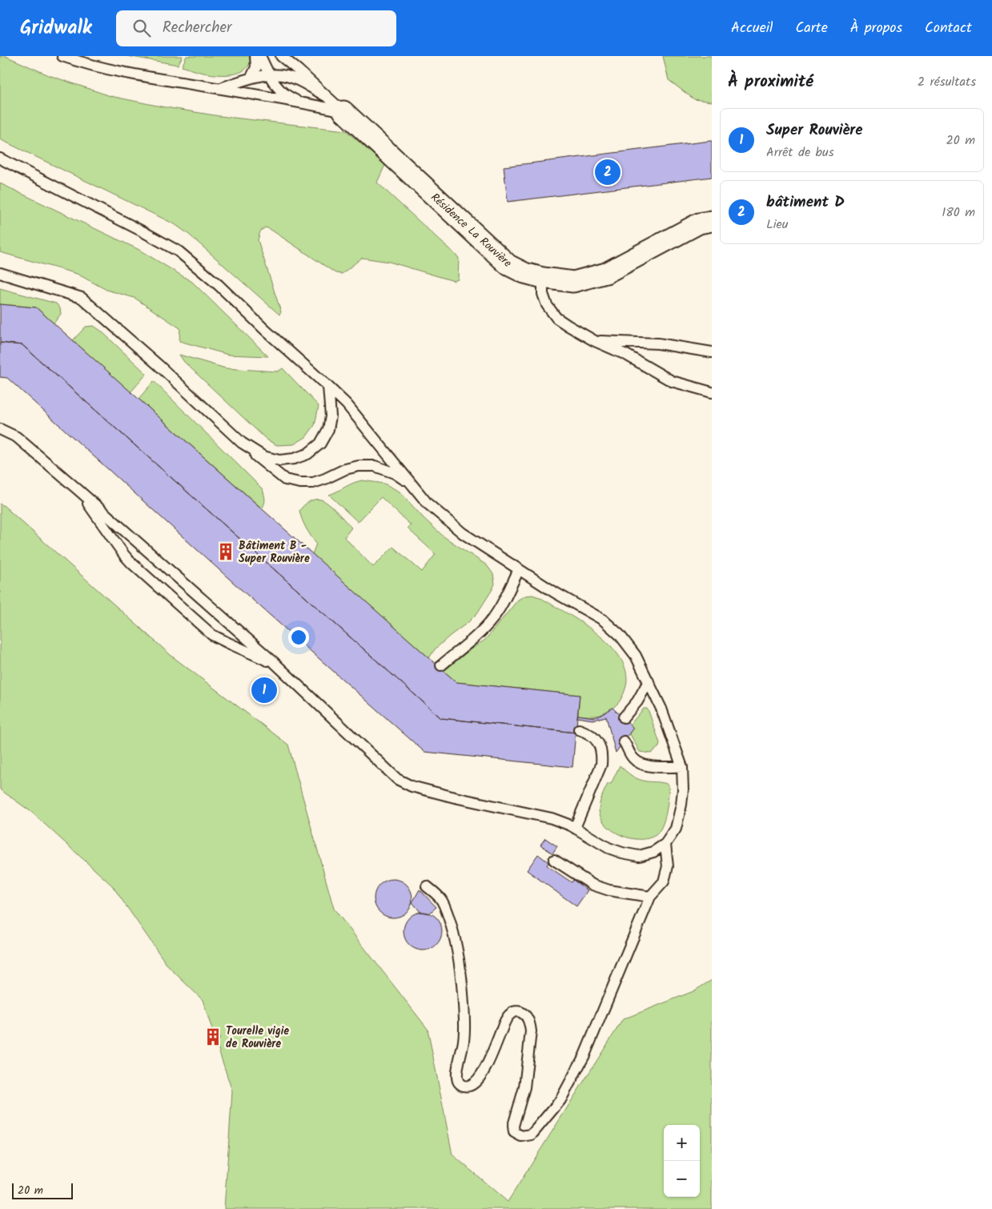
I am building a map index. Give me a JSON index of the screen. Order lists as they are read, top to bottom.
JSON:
{
  "streets": {
    "street": ["Résidence La Rouvière"]
  },
  "places": {
    "building": ["Bâtiment B - Super Rouvière", "Tourelle vigie de Rouvière"]
  },
  "scale_bar": "20 m",
  "page": {
    "header": "Gridwalk",
    "search": "Rechercher",
    "nav": [
      "Accueil",
      "Carte",
      "À propos",
      "Contact"
    ],
    "heading": ["À proximité", "2 résultats"],
    "list": [
      {
        "mark": "1",
        "name": "Super Rouvière",
        "note": "Arrêt de bus",
        "value": "20 m"
      },
      {
        "mark": "2",
        "name": "bâtiment D",
        "note": "Lieu",
        "value": "180 m"
      }
    ],
    "pins": ["2", "1"],
    "map_buttons": ["+", "−"],
    "scale": "20 m"
  }
}
